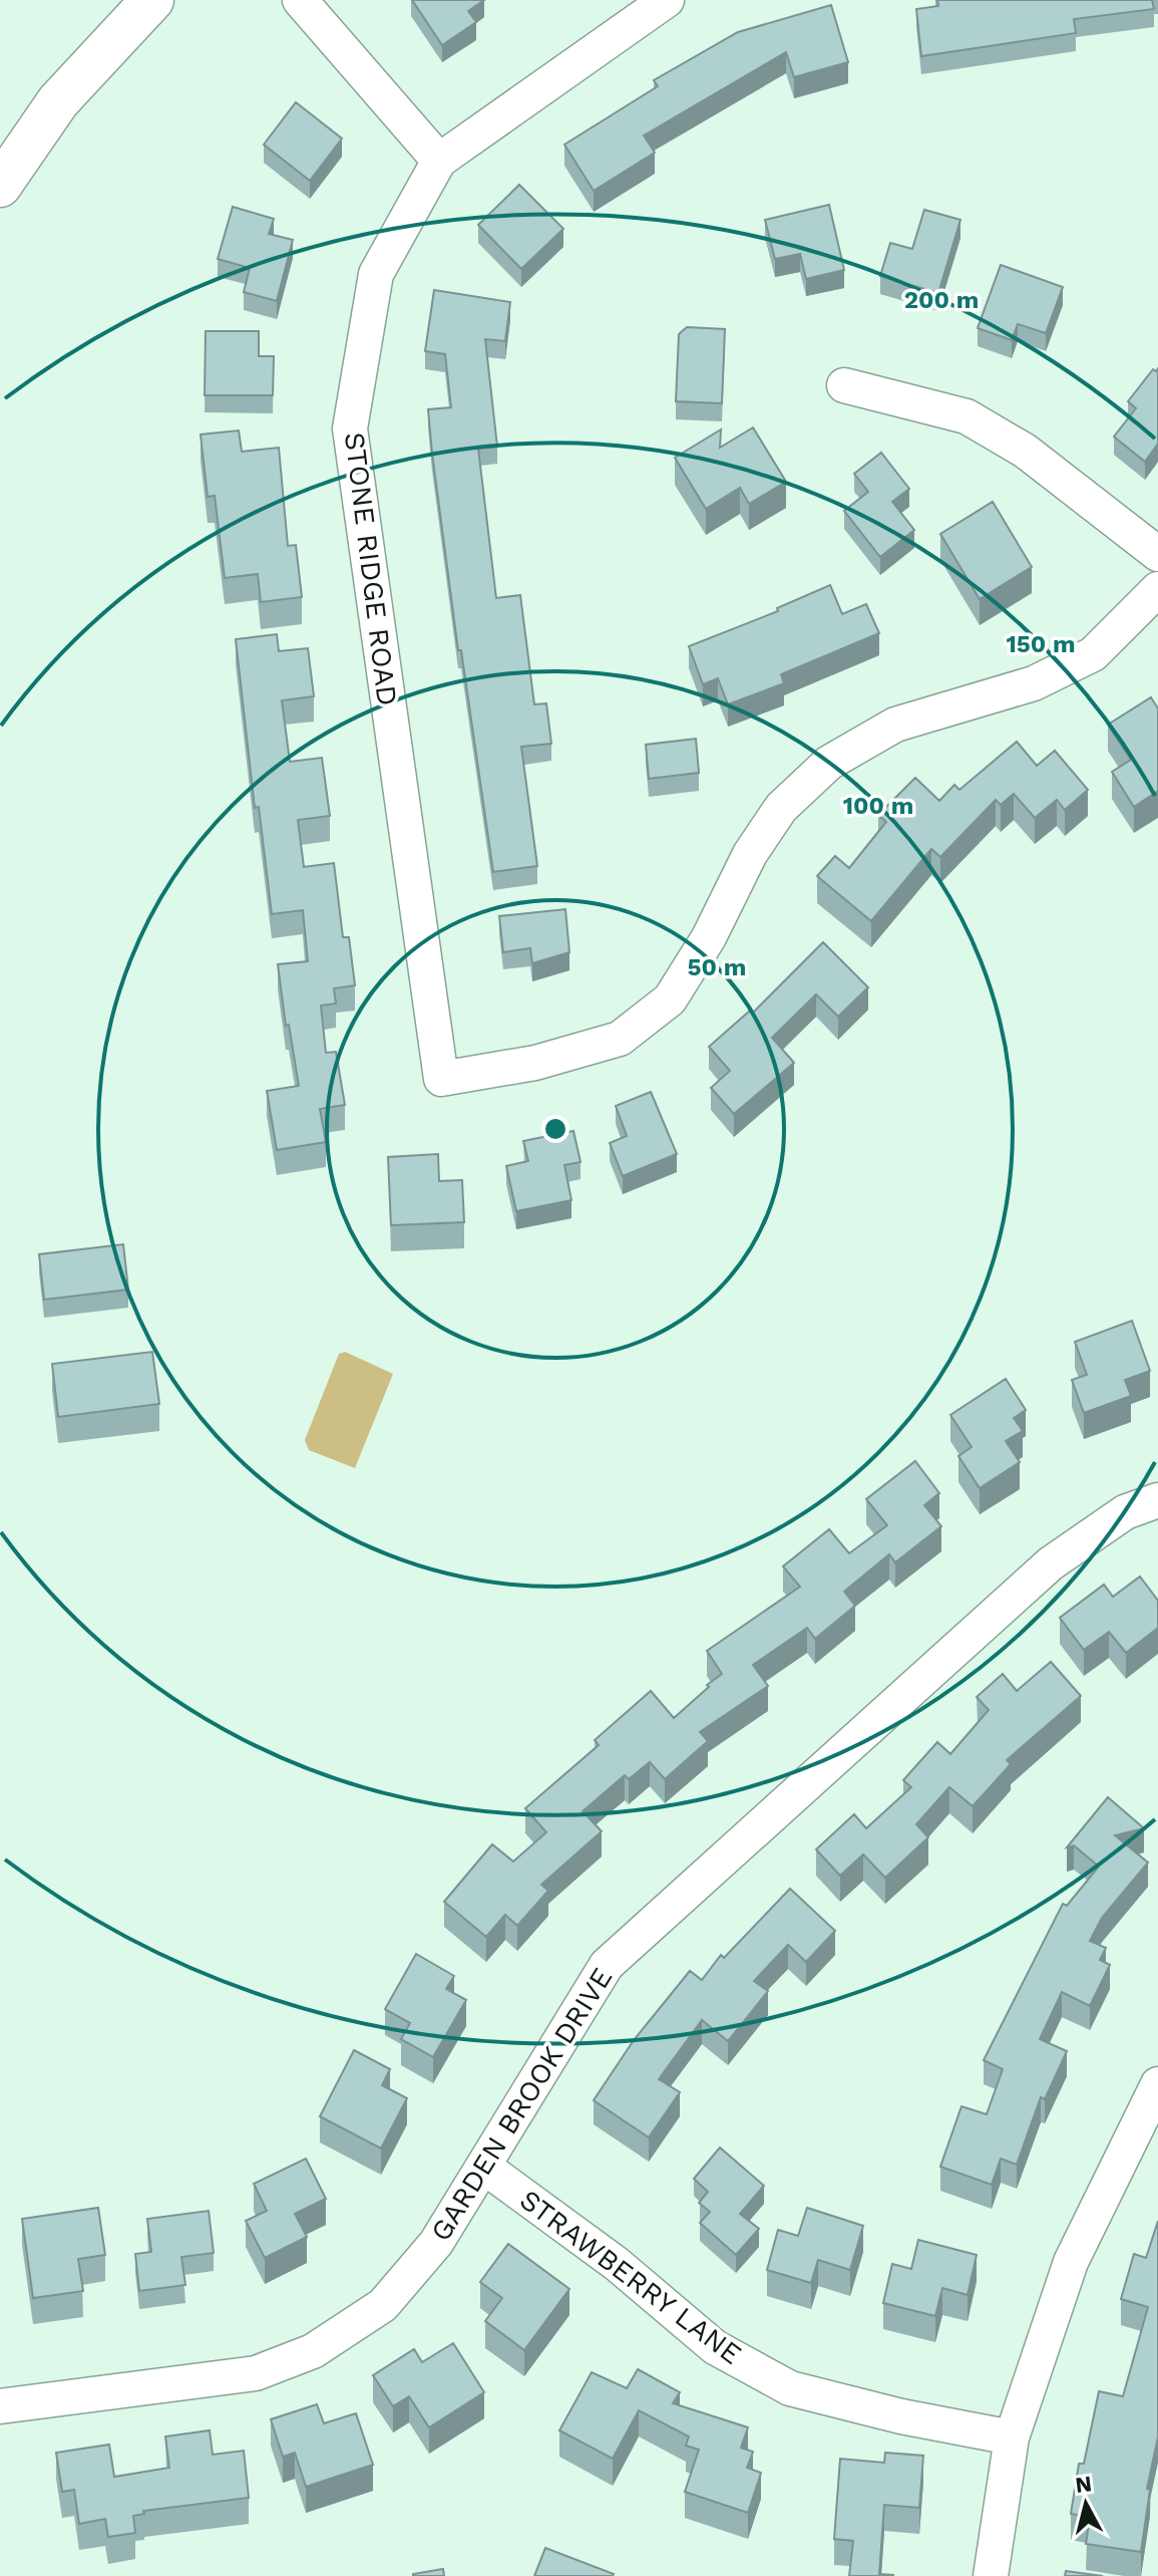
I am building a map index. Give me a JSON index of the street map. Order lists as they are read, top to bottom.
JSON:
{
  "streets": {
    "street": ["STONE RIDGE ROAD", "GARDEN BROOK DRIVE", "STRAWBERRY LANE"]
  },
  "crossings": [
    ["GARDEN BROOK DRIVE", "STRAWBERRY LANE"]
  ],
  "north": "top",
  "rings": [
    "200 m",
    "150 m",
    "100 m",
    "50 m"
  ]
}
